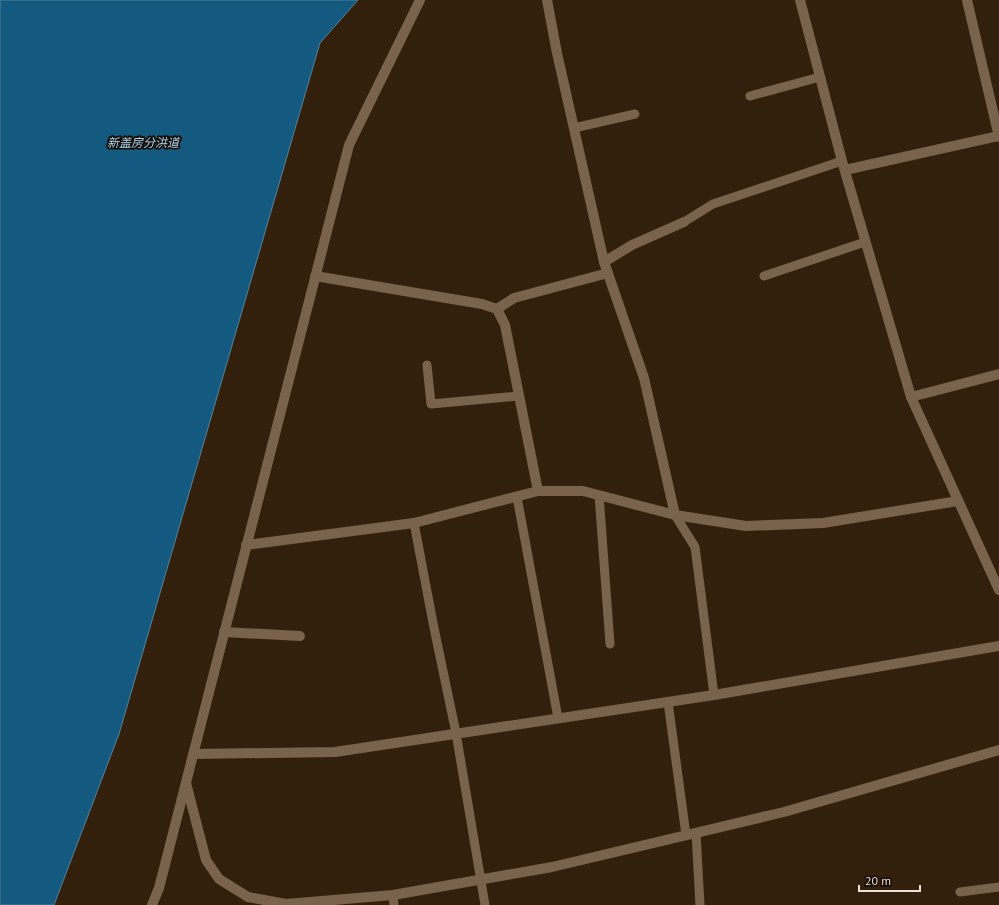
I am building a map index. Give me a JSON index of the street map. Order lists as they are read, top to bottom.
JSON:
{
  "water": ["新盖房分洪道"],
  "scale_bar": "20 m"
}
